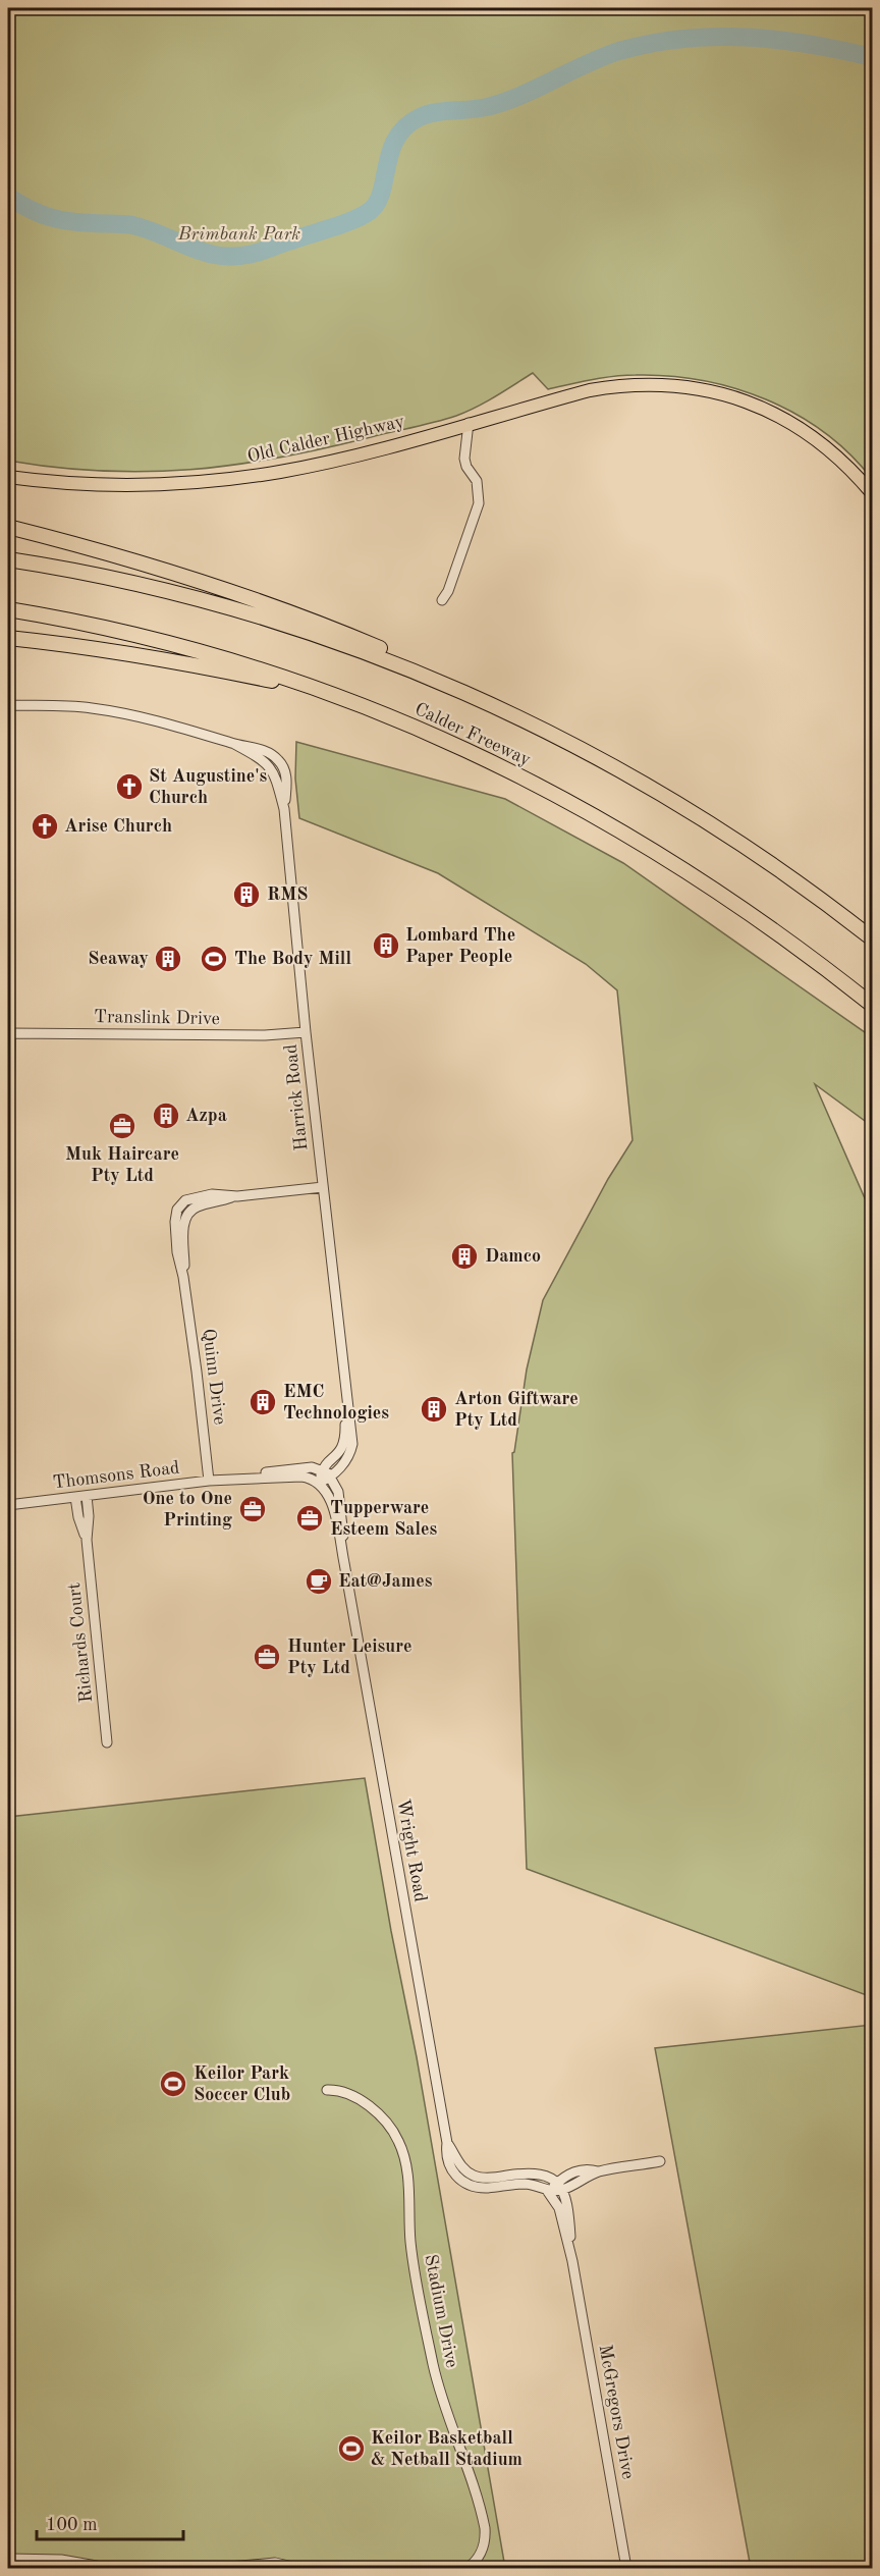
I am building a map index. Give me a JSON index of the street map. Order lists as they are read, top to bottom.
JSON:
{
  "streets": {
    "highway": ["Calder Freeway"],
    "main road": ["Old Calder Highway"],
    "street": [
      "Translink Drive",
      "Harrick Road",
      "Quinn Drive",
      "Thomsons Road",
      "Richards Court",
      "Wright Road",
      "Stadium Drive",
      "McGregors Drive"
    ]
  },
  "crossings": [
    ["Translink Drive", "Harrick Road"],
    ["Harrick Road", "Quinn Drive"],
    ["Harrick Road", "Thomsons Road"],
    ["Harrick Road", "Wright Road"],
    ["Quinn Drive", "Thomsons Road"],
    ["Thomsons Road", "Richards Court"],
    ["Thomsons Road", "Wright Road"],
    ["Wright Road", "McGregors Drive"]
  ],
  "parks": ["Brimbank Park"],
  "places": {
    "church": ["St Augustine's Church", "Arise Church"],
    "building": [
      "RMS",
      "Lombard The Paper People",
      "Seaway",
      "Azpa",
      "Damco",
      "EMC Technologies",
      "Arton Giftware Pty Ltd"
    ],
    "sports": ["The Body Mill", "Keilor Park Soccer Club", "Keilor Basketball & Netball Stadium"],
    "office": [
      "Muk Haircare Pty Ltd",
      "One to One Printing",
      "Tupperware Esteem Sales",
      "Hunter Leisure Pty Ltd"
    ],
    "cafe": ["Eat@James"]
  },
  "scale_bar": "100 m"
}
